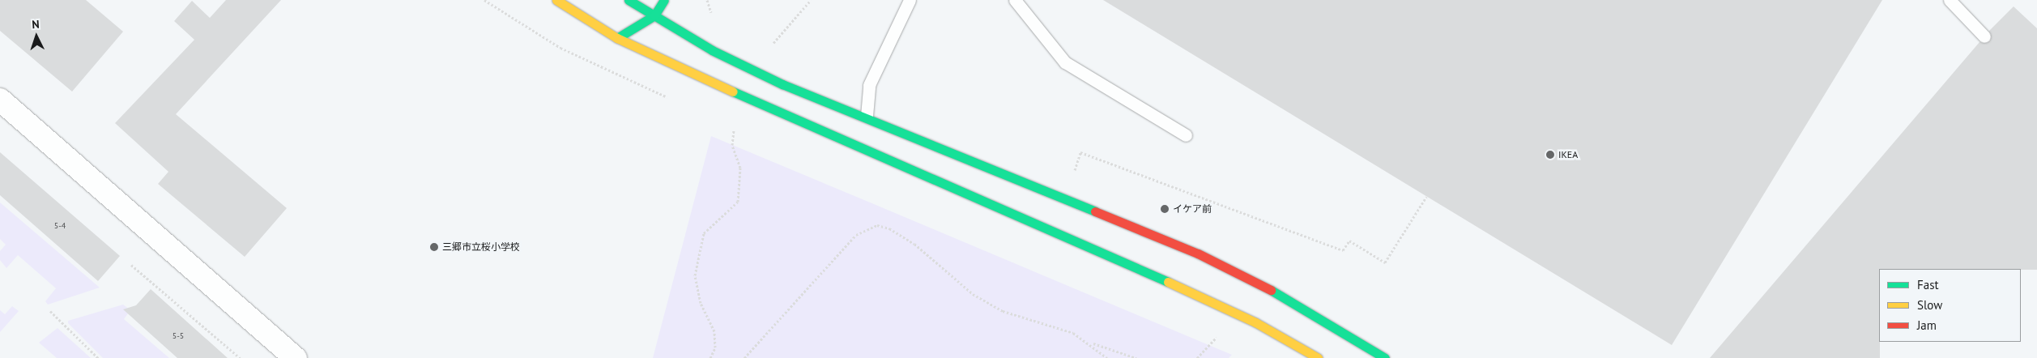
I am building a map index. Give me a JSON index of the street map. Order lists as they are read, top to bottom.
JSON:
{
  "places": ["IKEA", "イケア前", "三郷市立桜小学校"],
  "house_numbers": ["5-4", "5-5"],
  "legend": ["Fast", "Slow", "Jam"],
  "north": "top"
}
